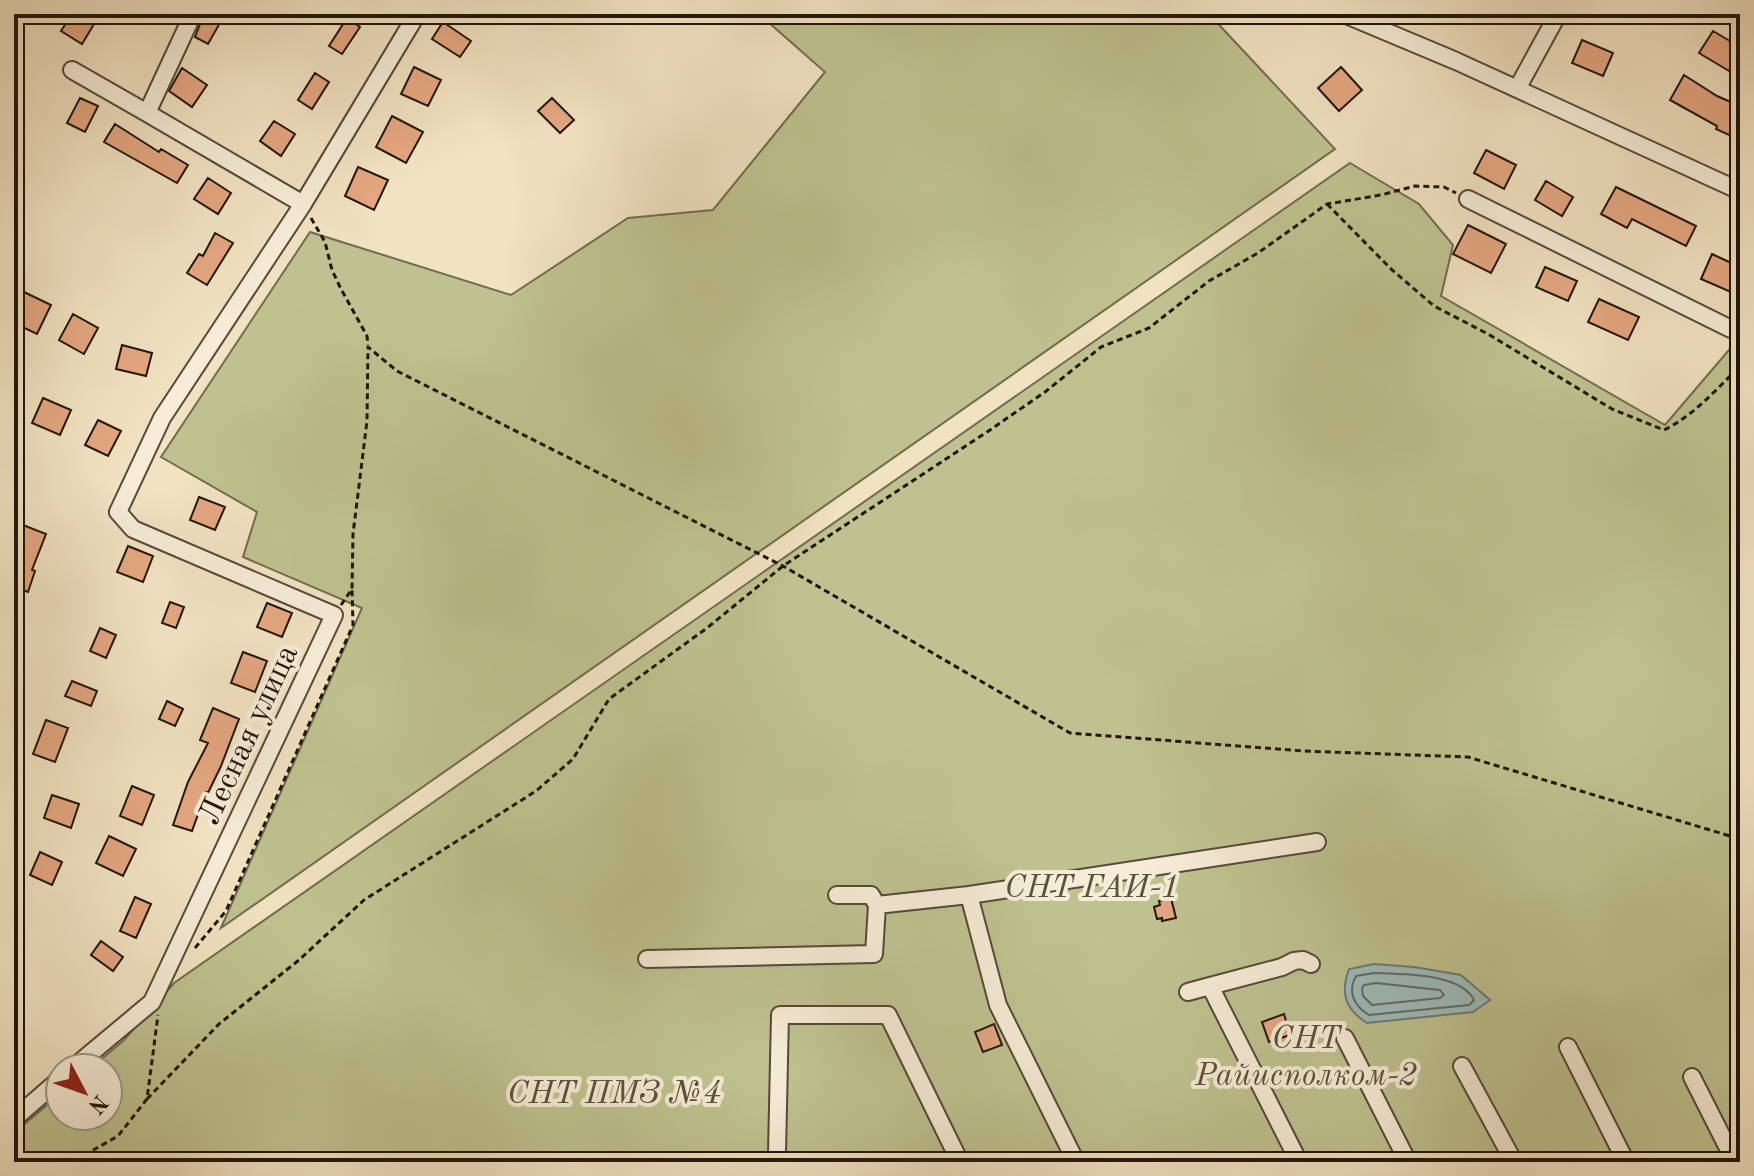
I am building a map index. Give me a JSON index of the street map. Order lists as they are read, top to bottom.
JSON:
{
  "streets": {
    "street": ["Лесная улица"]
  },
  "parks": ["СНТ ГАИ-1", "СНТ Райисполком-2", "СНТ ПМЗ №4"],
  "north": "bottom right"
}
